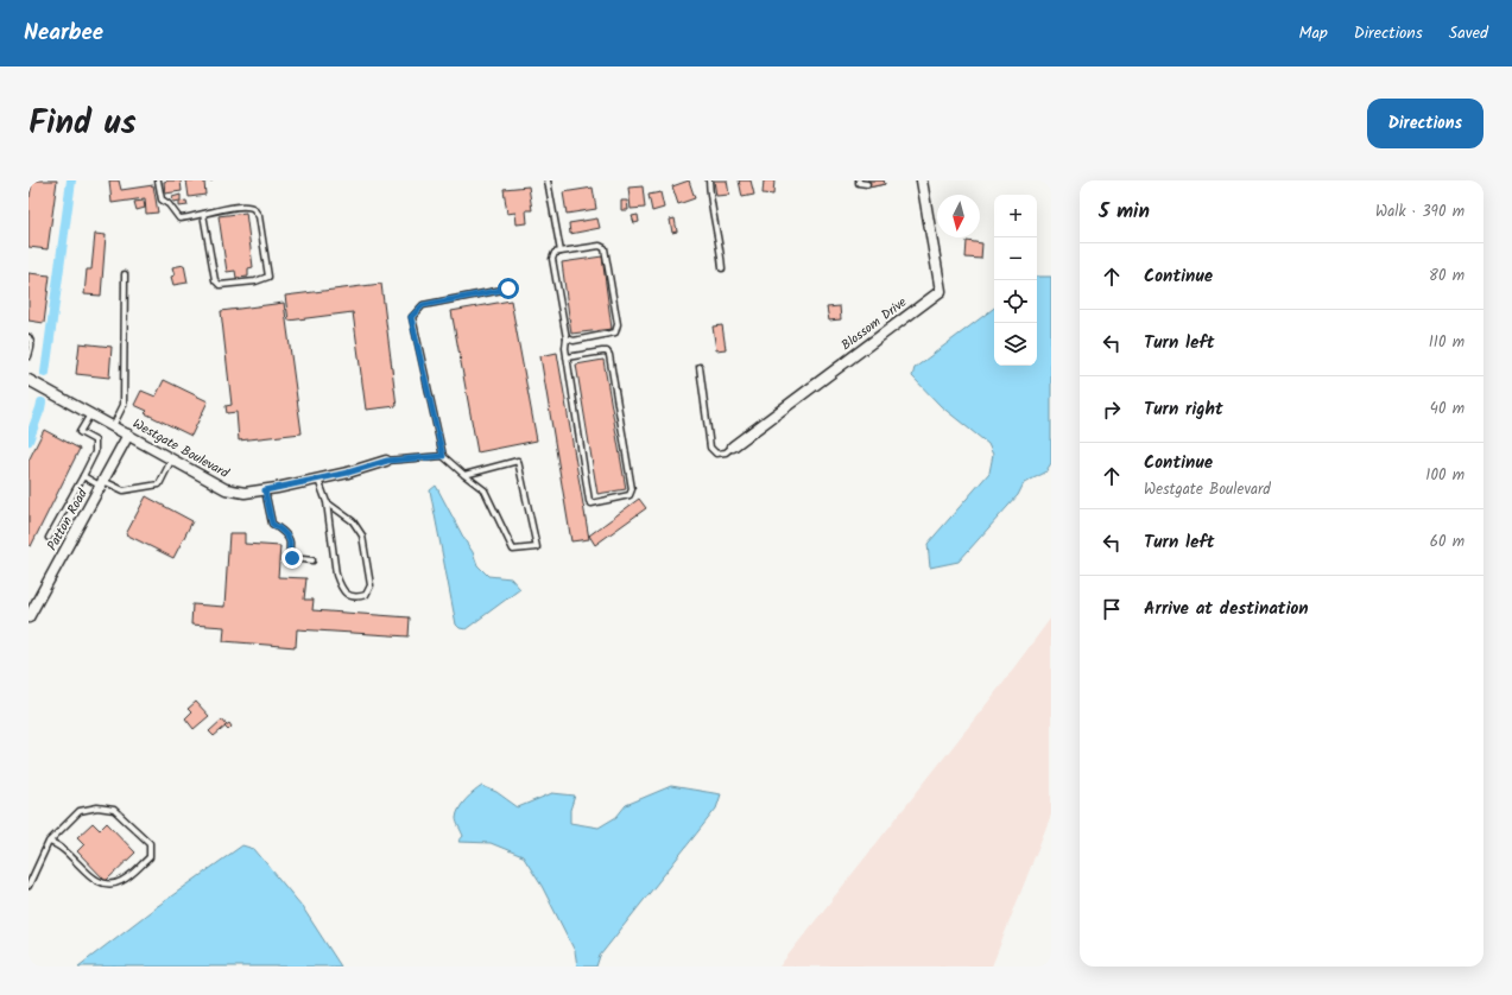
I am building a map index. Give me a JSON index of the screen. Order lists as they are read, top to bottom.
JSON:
{
  "streets": {
    "street": ["Blossom Drive", "Westgate Boulevard", "Patton Road"]
  },
  "crossings": [
    ["Westgate Boulevard", "Patton Road"]
  ],
  "north": "bottom",
  "page": {
    "header": "Nearbee",
    "nav": ["Map", "Directions", "Saved"],
    "title": "Find us",
    "buttons": "Directions",
    "heading": ["5 min", "Walk · 390 m"],
    "map_buttons": ["+", "−"],
    "list": [
      ["Continue", "80 m"],
      ["Turn left", "110 m"],
      ["Turn right", "40 m"],
      ["Continue", "Westgate Boulevard", "100 m"],
      ["Turn left", "60 m"],
      "Arrive at destination"
    ]
  }
}
